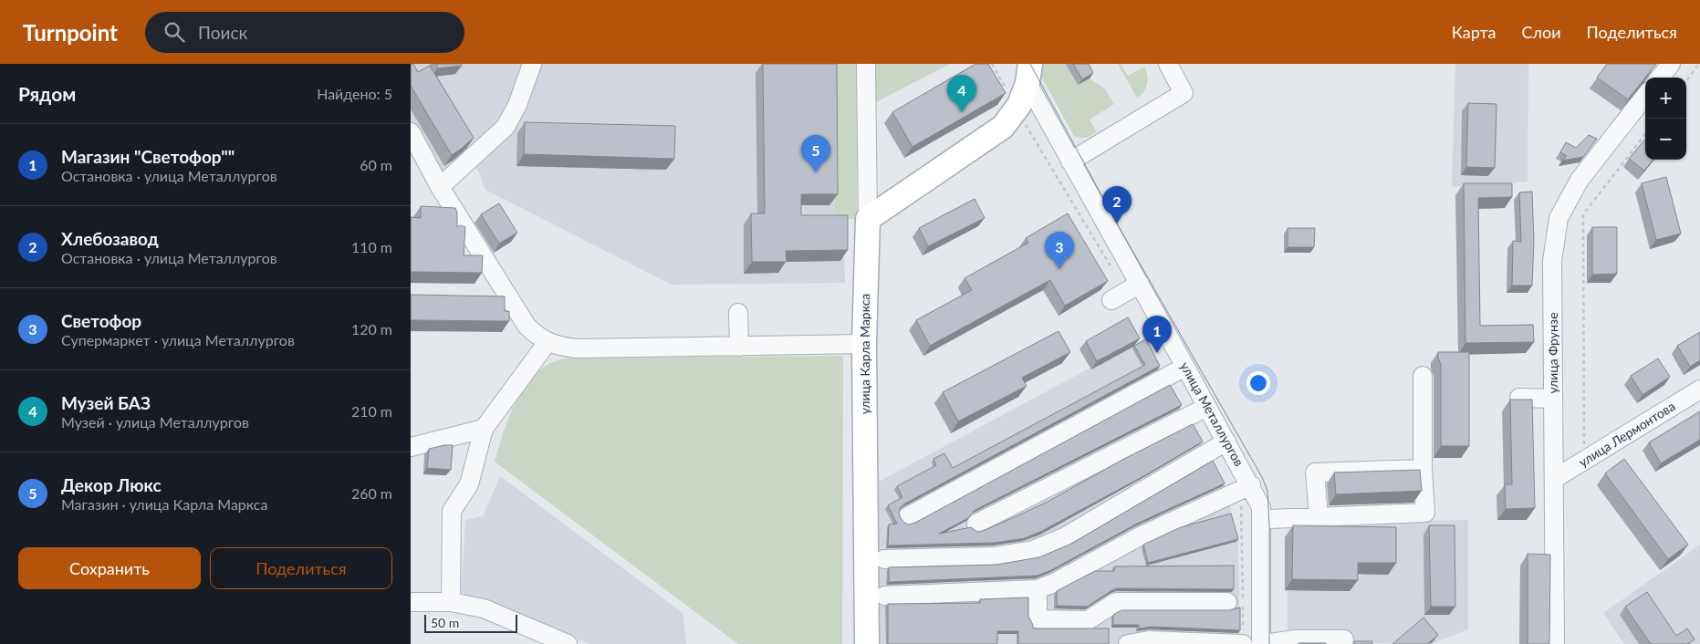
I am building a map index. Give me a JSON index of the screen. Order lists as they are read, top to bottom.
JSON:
{
  "streets": {
    "main road": ["улица Карла Маркса"],
    "street": ["улица Фрунзе", "улица Металлургов", "улица Лермонтова"]
  },
  "crossings": [
    ["улица Фрунзе", "улица Лермонтова"]
  ],
  "scale_bar": "50 m",
  "page": {
    "header": "Turnpoint",
    "search": "Поиск",
    "nav": ["Карта", "Слои", "Поделиться"],
    "heading": ["Рядом", "Найдено: 5"],
    "pins": [
      "4",
      "5",
      "2",
      "3",
      "1"
    ],
    "map_buttons": ["+", "−"],
    "list": [
      {
        "mark": "1",
        "name": "Магазин \"Светофор\"\"",
        "note": "Остановка · улица Металлургов",
        "value": "60 m"
      },
      {
        "mark": "2",
        "name": "Хлебозавод",
        "note": "Остановка · улица Металлургов",
        "value": "110 m"
      },
      {
        "mark": "3",
        "name": "Светофор",
        "note": "Супермаркет · улица Металлургов",
        "value": "120 m"
      },
      {
        "mark": "4",
        "name": "Музей БАЗ",
        "note": "Музей · улица Металлургов",
        "value": "210 m"
      },
      {
        "mark": "5",
        "name": "Декор Люкс",
        "note": "Магазин · улица Карла Маркса",
        "value": "260 m"
      }
    ],
    "buttons": ["Сохранить", "Поделиться"],
    "scale": "50 m"
  }
}
